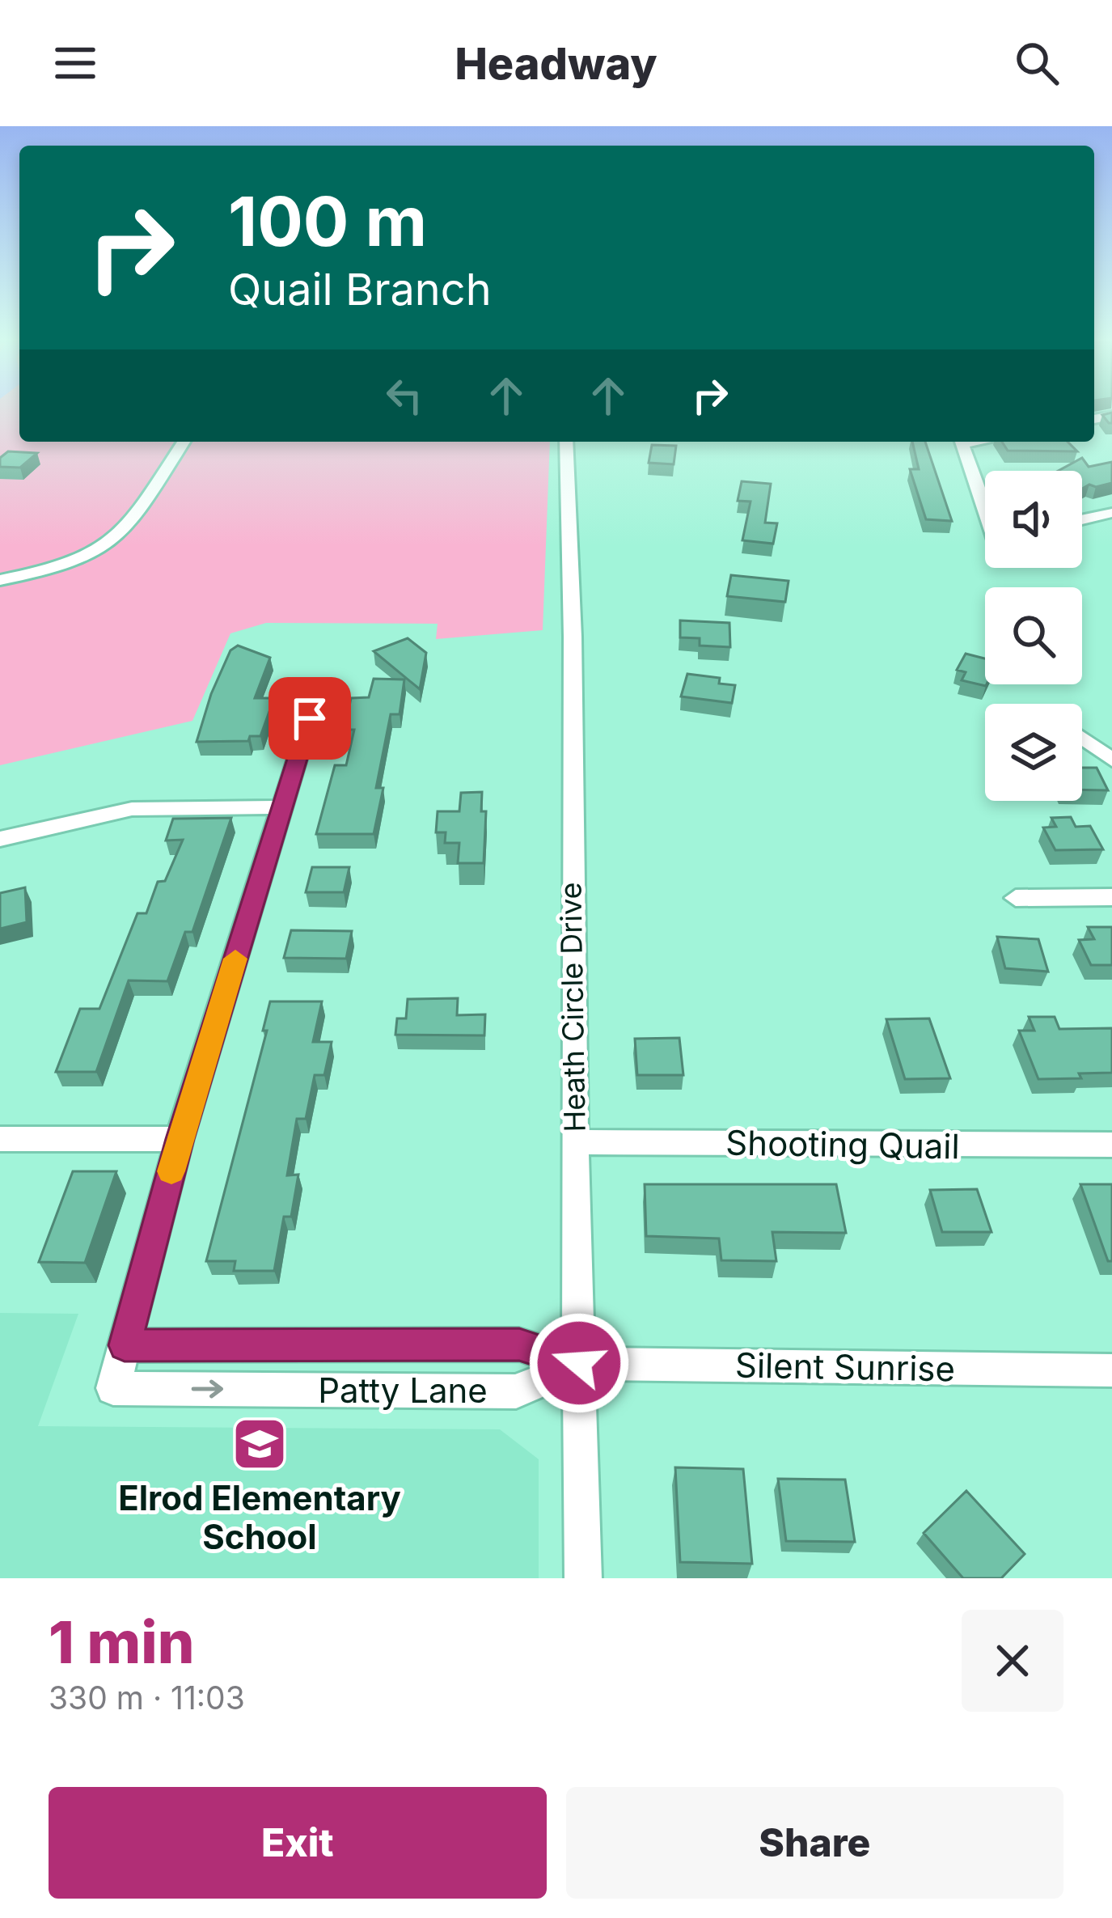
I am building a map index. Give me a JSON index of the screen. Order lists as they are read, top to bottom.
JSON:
{
  "streets": {
    "street": [
      "Heath Circle Drive",
      "Shooting Quail",
      "Silent Sunrise",
      "Patty Lane"
    ]
  },
  "crossings": [
    ["Heath Circle Drive", "Shooting Quail"],
    ["Heath Circle Drive", "Silent Sunrise"],
    ["Heath Circle Drive", "Patty Lane"],
    ["Silent Sunrise", "Patty Lane"]
  ],
  "places": {
    "school or university": ["Elrod Elementary School"]
  },
  "page": {
    "header": "Headway",
    "turn": ["100 m", "Quail Branch"],
    "heading": ["1 min", "330 m · 11:03"],
    "buttons": ["Exit", "Share"]
  }
}
